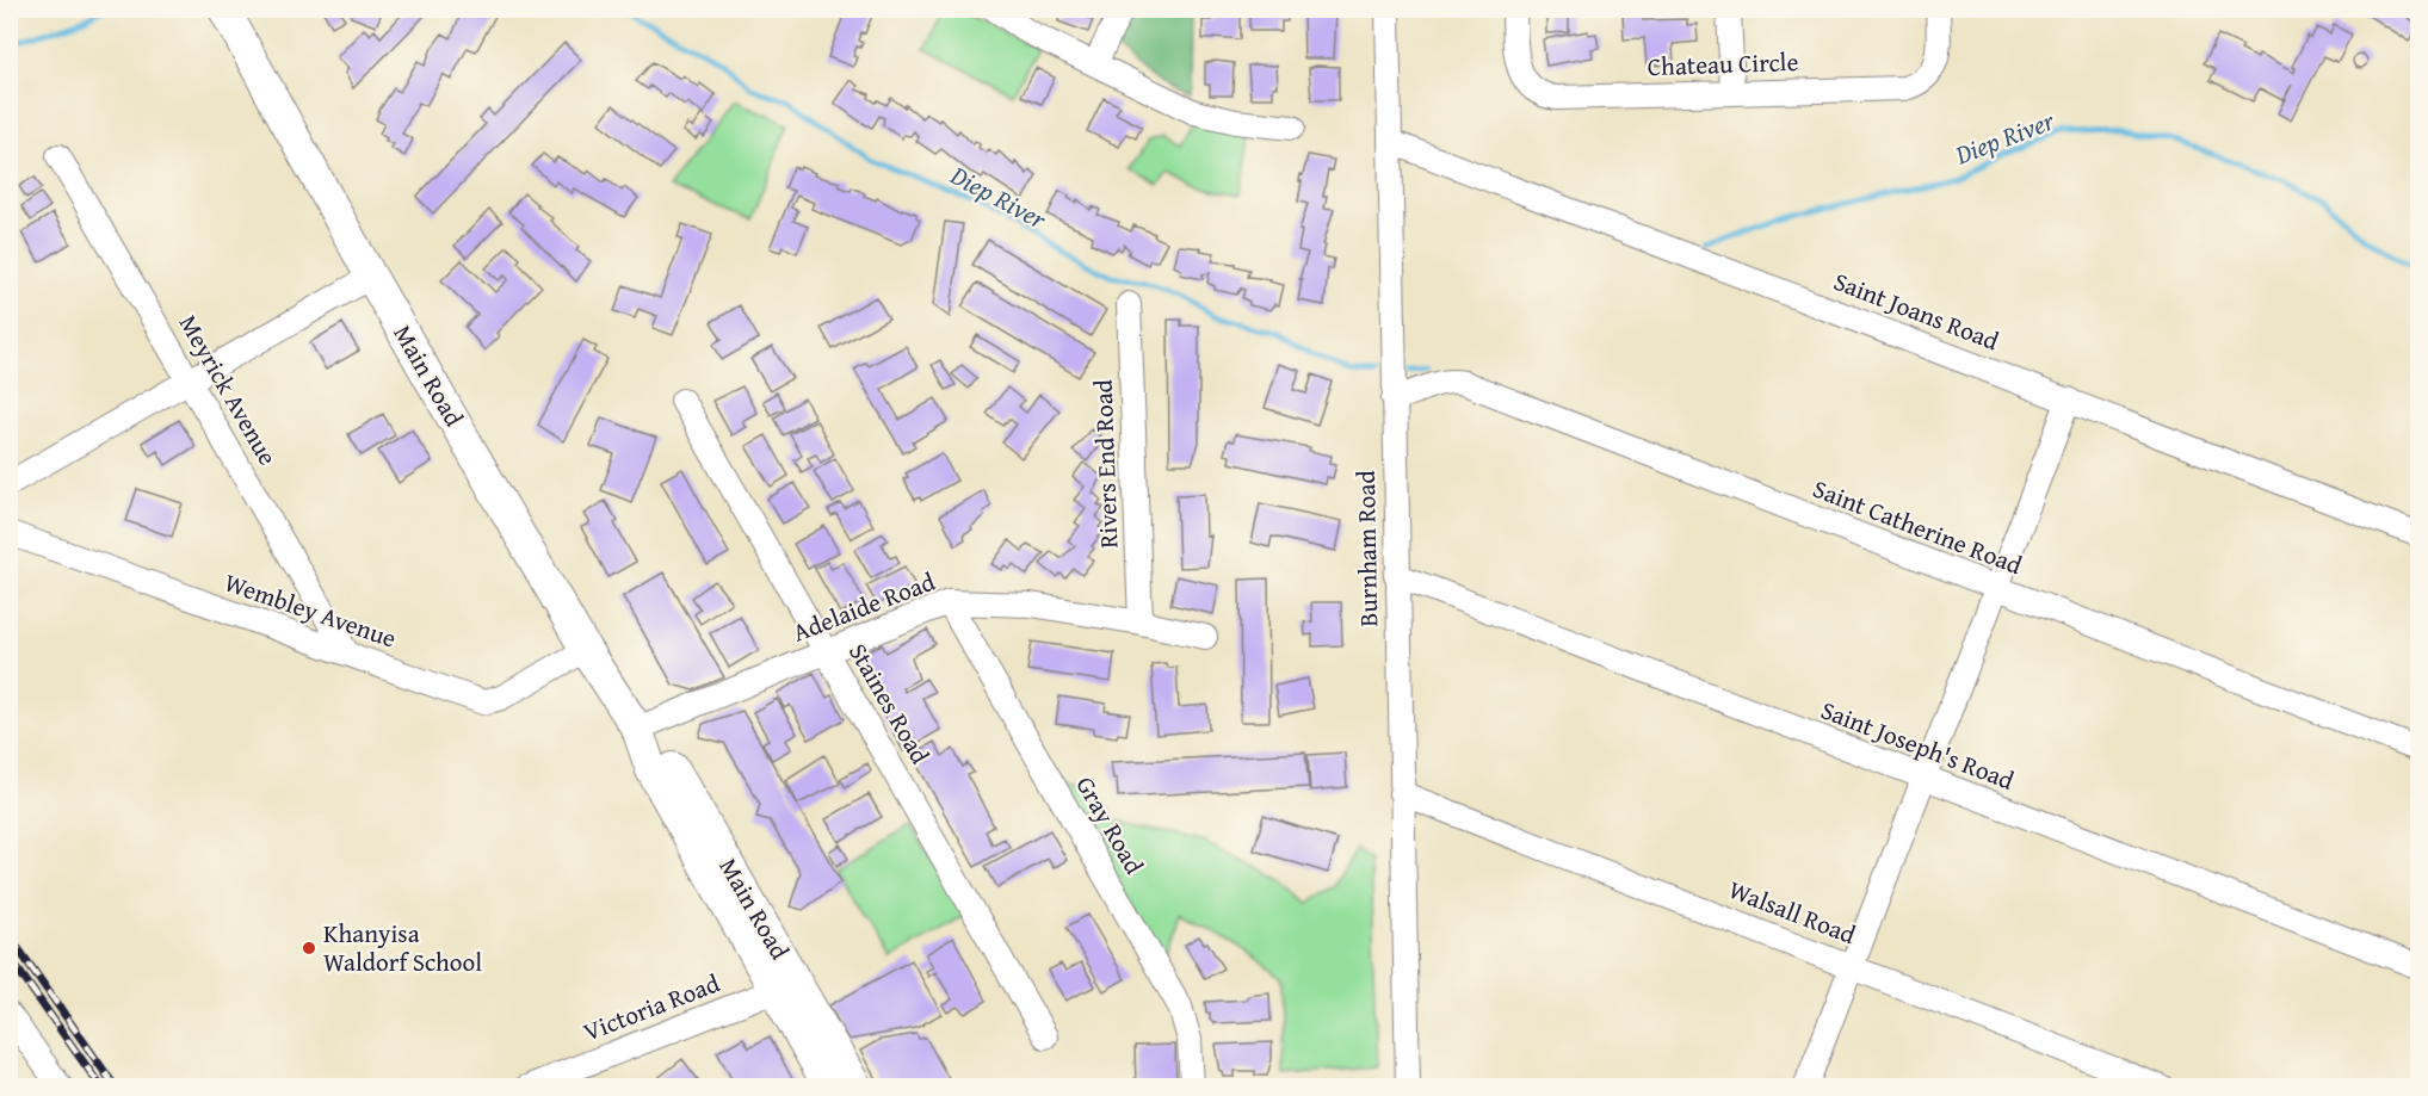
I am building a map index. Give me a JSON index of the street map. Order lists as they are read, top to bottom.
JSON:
{
  "streets": {
    "main road": ["Main Road"],
    "street": [
      "Chateau Circle",
      "Saint Joans Road",
      "Meyrick Avenue",
      "Rivers End Road",
      "Saint Catherine Road",
      "Burnham Road",
      "Adelaide Road",
      "Wembley Avenue",
      "Staines Road",
      "Saint Joseph's Road",
      "Gray Road",
      "Walsall Road",
      "Victoria Road"
    ]
  },
  "crossings": [
    ["Saint Joans Road", "Burnham Road"],
    ["Main Road", "Adelaide Road"],
    ["Main Road", "Wembley Avenue"],
    ["Main Road", "Victoria Road"],
    ["Meyrick Avenue", "Wembley Avenue"],
    ["Rivers End Road", "Adelaide Road"],
    ["Saint Catherine Road", "Burnham Road"],
    ["Burnham Road", "Saint Joseph's Road"],
    ["Burnham Road", "Walsall Road"],
    ["Adelaide Road", "Staines Road"],
    ["Adelaide Road", "Gray Road"]
  ],
  "water": ["Diep River"],
  "places": ["Khanyisa Waldorf School"]
}
